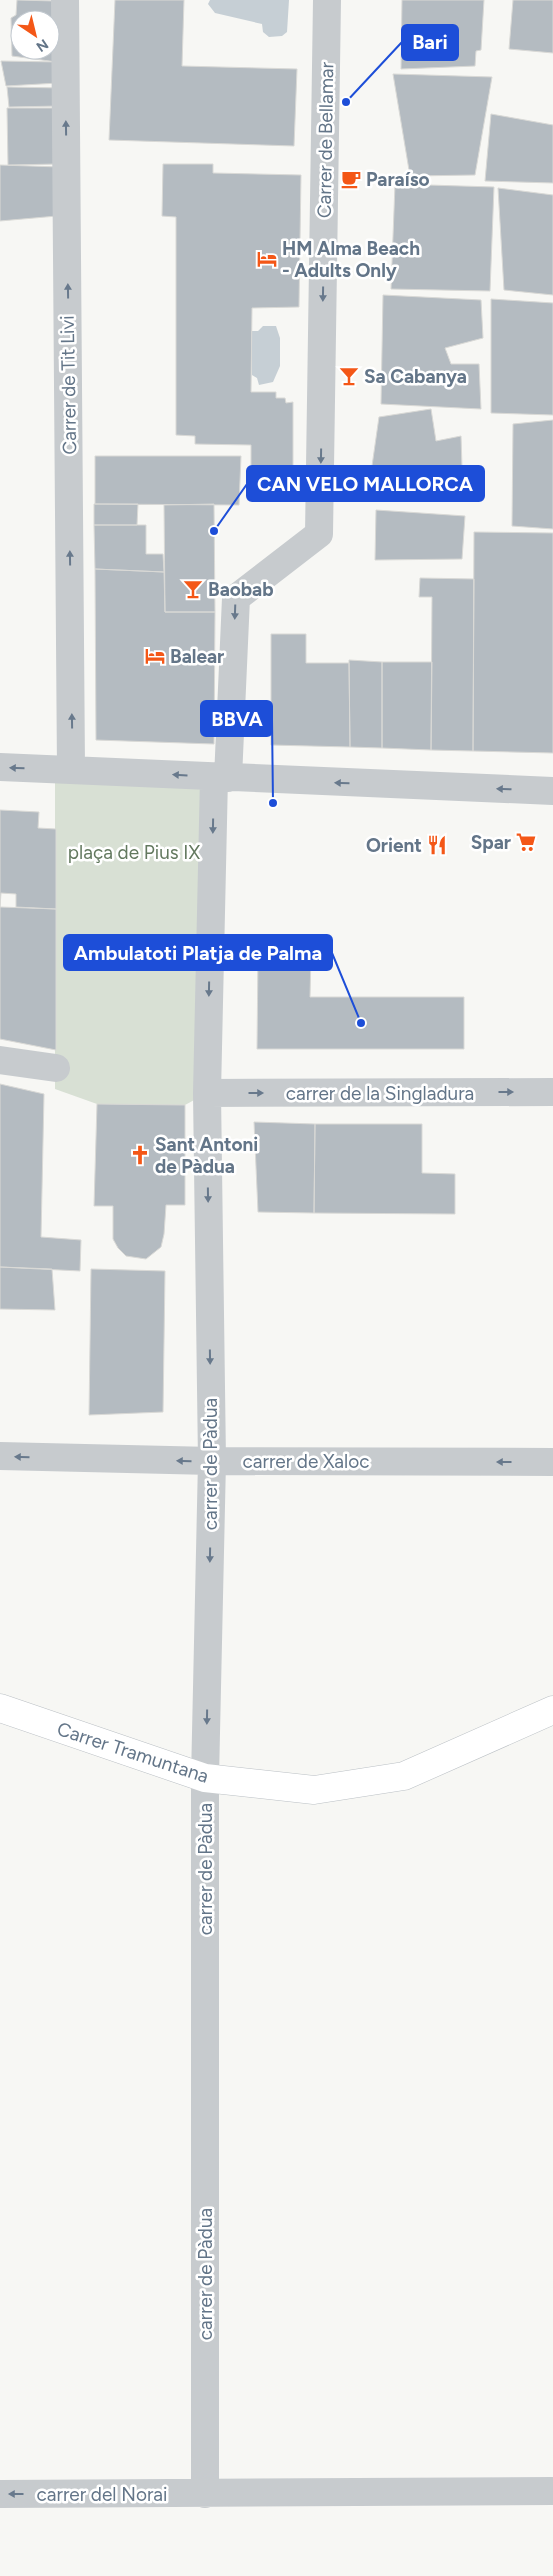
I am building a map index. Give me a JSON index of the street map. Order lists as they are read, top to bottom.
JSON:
{
  "streets": {
    "street": [
      "Carrer de Bellamar",
      "Carrer de Tit Livi",
      "carrer de la Singladura",
      "carrer de Xaloc",
      "carrer de Pàdua",
      "Carrer Tramuntana",
      "carrer del Norai"
    ]
  },
  "crossings": [
    ["carrer de la Singladura", "carrer de Pàdua"],
    ["carrer de Xaloc", "carrer de Pàdua"],
    ["carrer de Pàdua", "Carrer Tramuntana"],
    ["carrer de Pàdua", "carrer del Norai"]
  ],
  "one_way": [
    "Carrer de Bellamar",
    "Carrer de Tit Livi",
    "carrer de la Singladura",
    "carrer de Xaloc",
    "carrer de Pàdua",
    "carrer del Norai"
  ],
  "parks": ["plaça de Pius IX"],
  "places": {
    "other": [
      "Bari",
      "CAN VELO MALLORCA",
      "BBVA",
      "Ambulatoti Platja de Palma"
    ],
    "cafe": ["Paraíso"],
    "hotel": ["HM Alma Beach - Adults Only", "Balear"],
    "bar": ["Sa Cabanya", "Baobab"],
    "supermarket": ["Spar"],
    "restaurant": ["Orient"],
    "church": ["Sant Antoni de Pàdua"]
  },
  "north": "bottom right"
}
